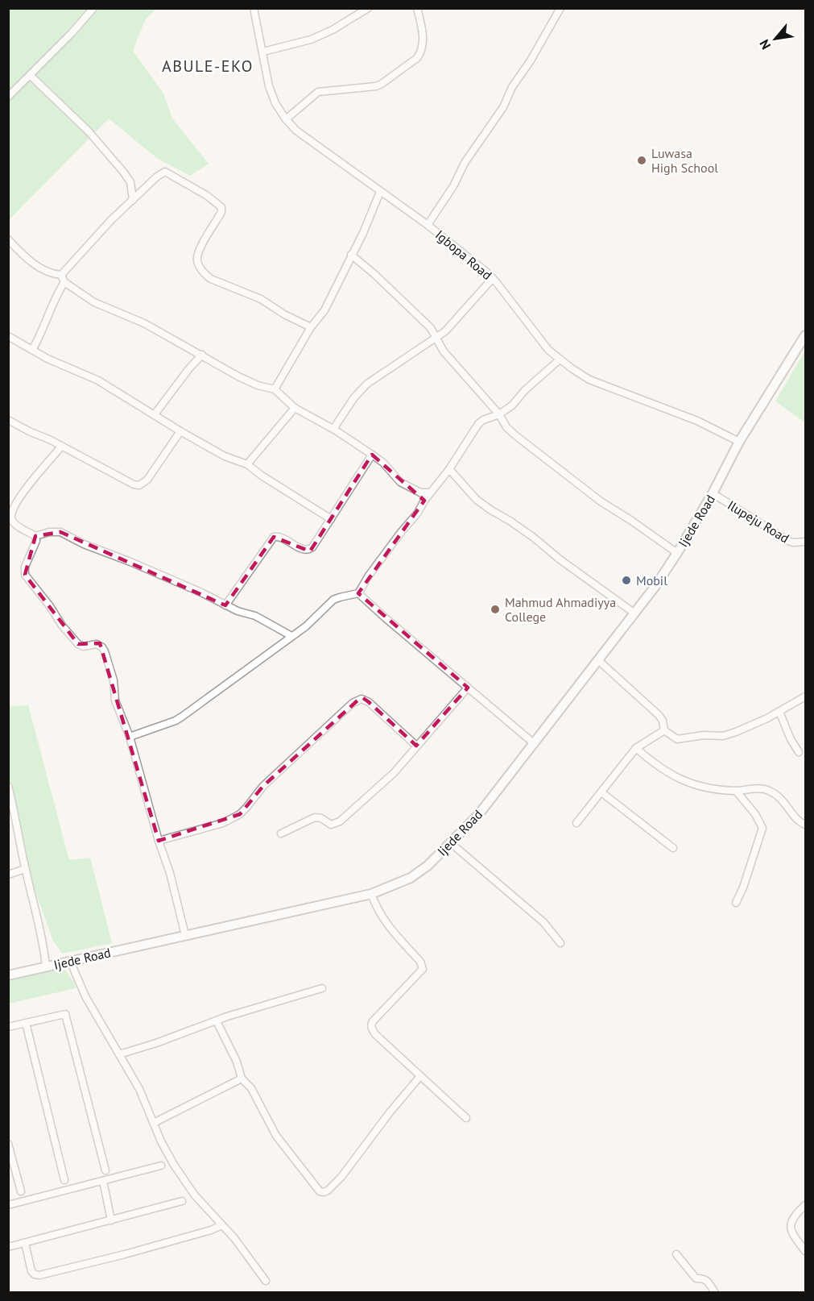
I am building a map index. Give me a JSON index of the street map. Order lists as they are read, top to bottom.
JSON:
{
  "streets": {
    "main road": ["Ijede Road"],
    "street": ["Igbopa Road", "Ilupeju Road"]
  },
  "crossings": [
    ["Igbopa Road", "Ijede Road"],
    ["Ijede Road", "Ilupeju Road"]
  ],
  "districts": ["ABULE-EKO"],
  "places": ["Luwasa High School", "Mobil", "Mahmud Ahmadiyya College"],
  "north": "bottom left"
}
